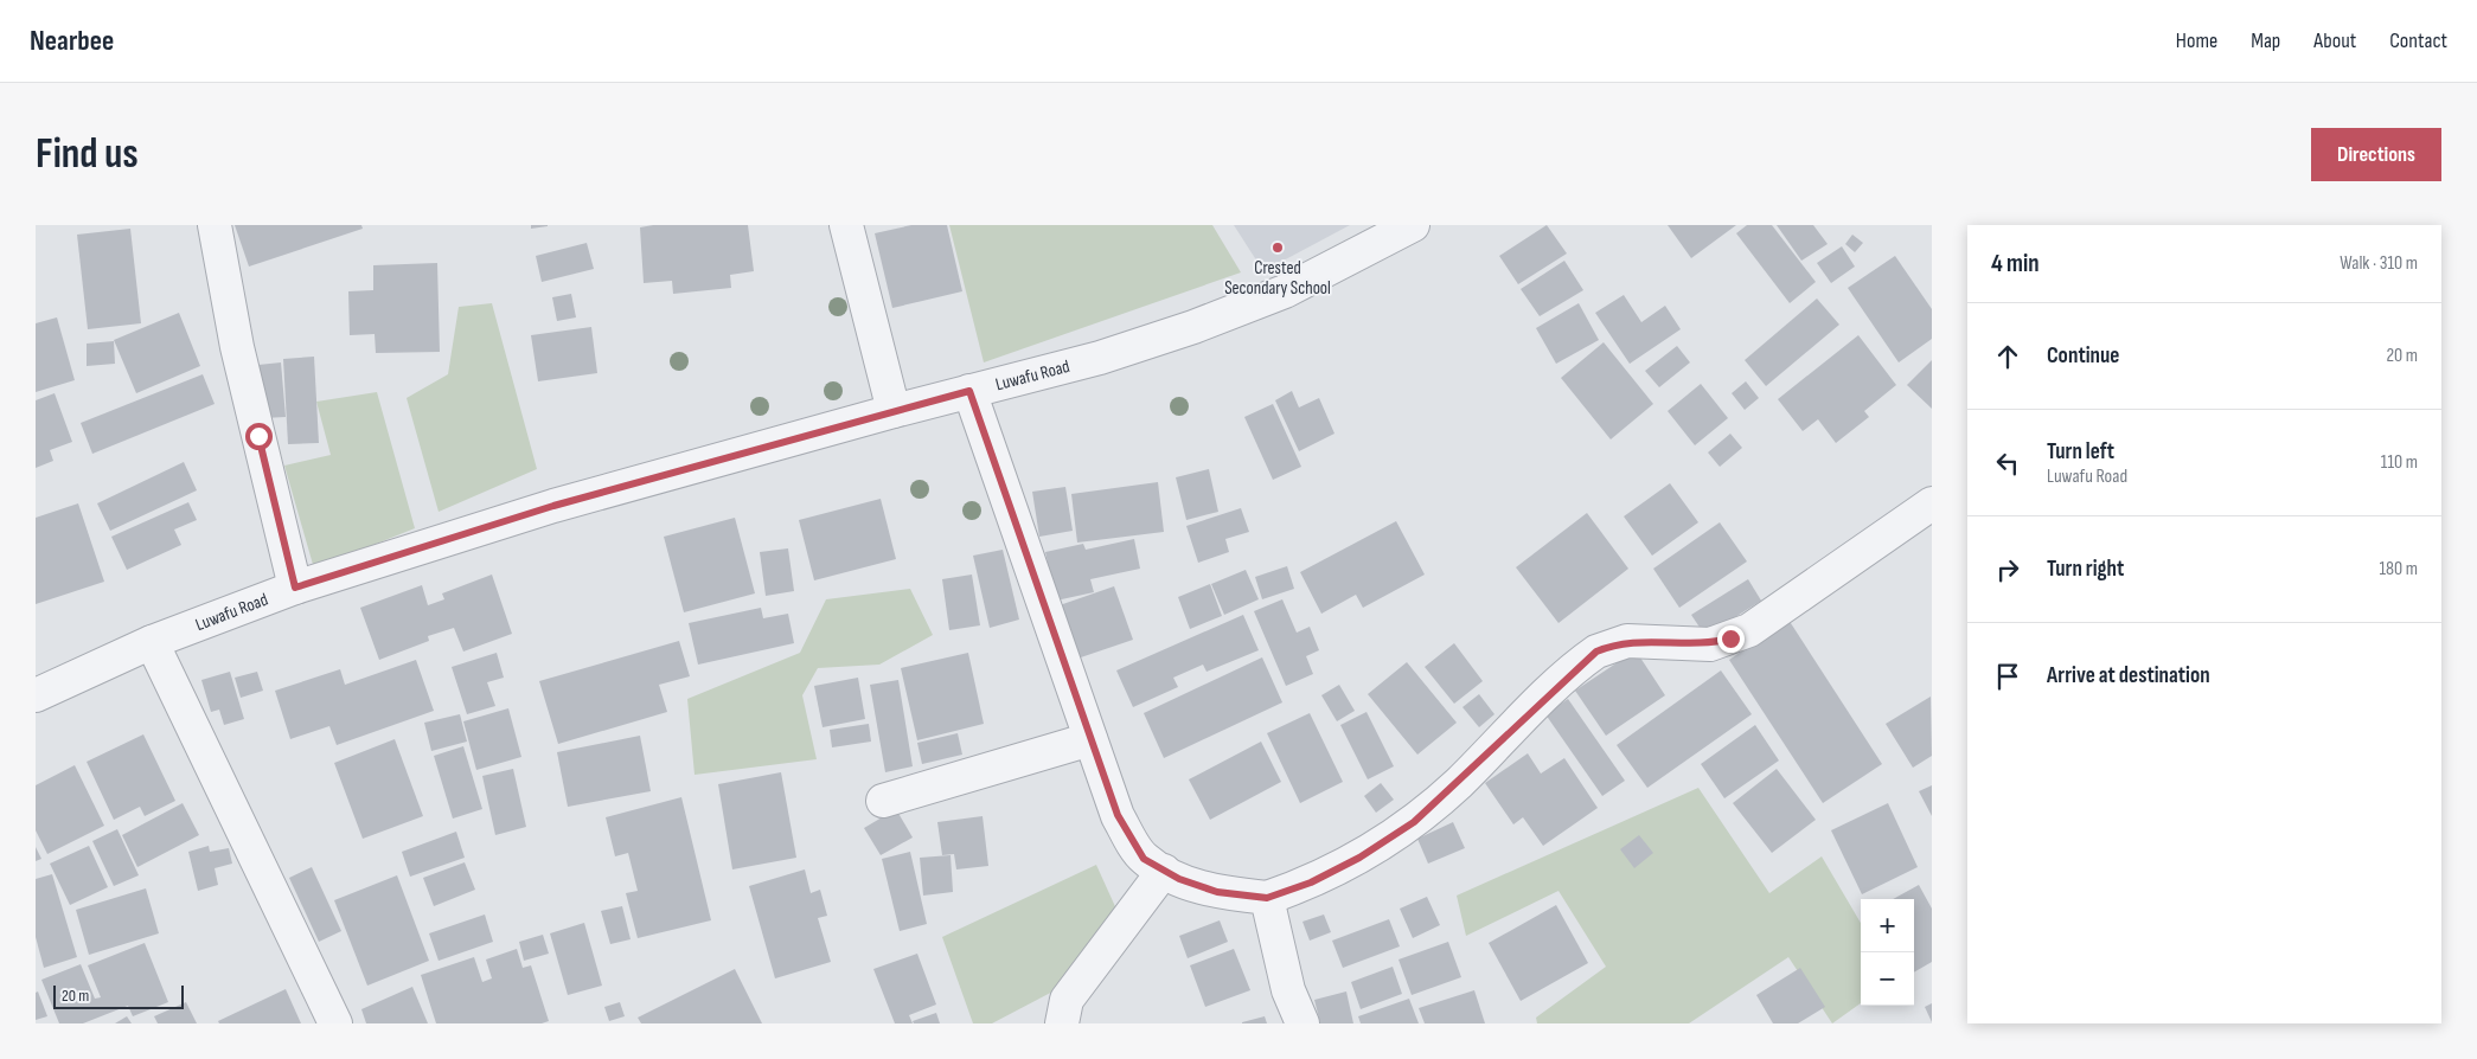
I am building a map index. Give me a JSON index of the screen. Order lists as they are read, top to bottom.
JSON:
{
  "streets": {
    "street": ["Luwafu Road"]
  },
  "places": ["Crested Secondary School"],
  "scale_bar": "20 m",
  "page": {
    "header": "Nearbee",
    "nav": [
      "Home",
      "Map",
      "About",
      "Contact"
    ],
    "buttons": "Directions",
    "title": "Find us",
    "heading": ["4 min", "Walk · 310 m"],
    "list": [
      ["Continue", "20 m"],
      ["Turn left", "Luwafu Road", "110 m"],
      ["Turn right", "180 m"],
      "Arrive at destination"
    ],
    "map_buttons": ["+", "−"],
    "scale": "20 m"
  }
}
